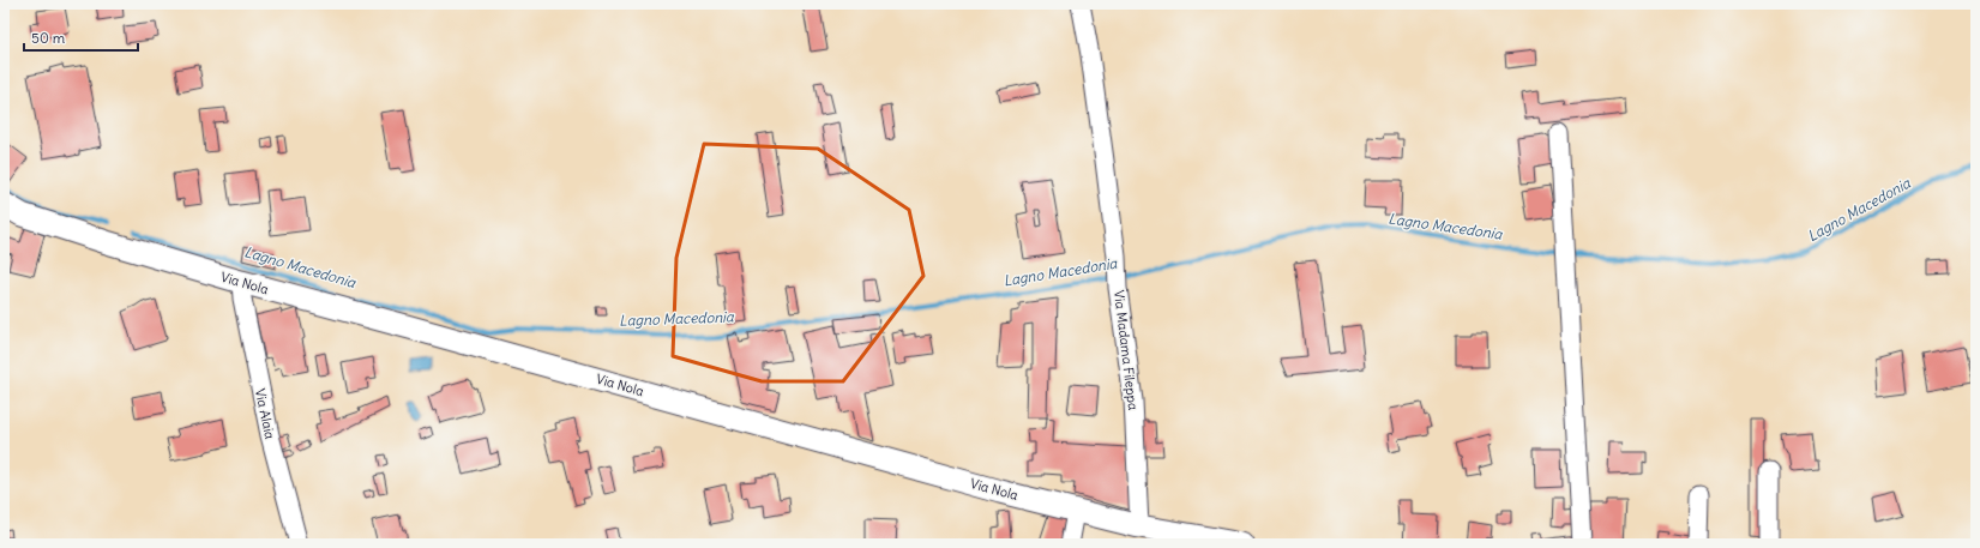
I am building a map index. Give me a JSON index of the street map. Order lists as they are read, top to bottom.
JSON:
{
  "streets": {
    "street": ["Via Nola", "Via Madama Fileppa", "Via Alaia"]
  },
  "crossings": [
    ["Via Nola", "Via Madama Fileppa"],
    ["Via Nola", "Via Alaia"]
  ],
  "water": ["Lagno Macedonia"],
  "scale_bar": "50 m"
}
